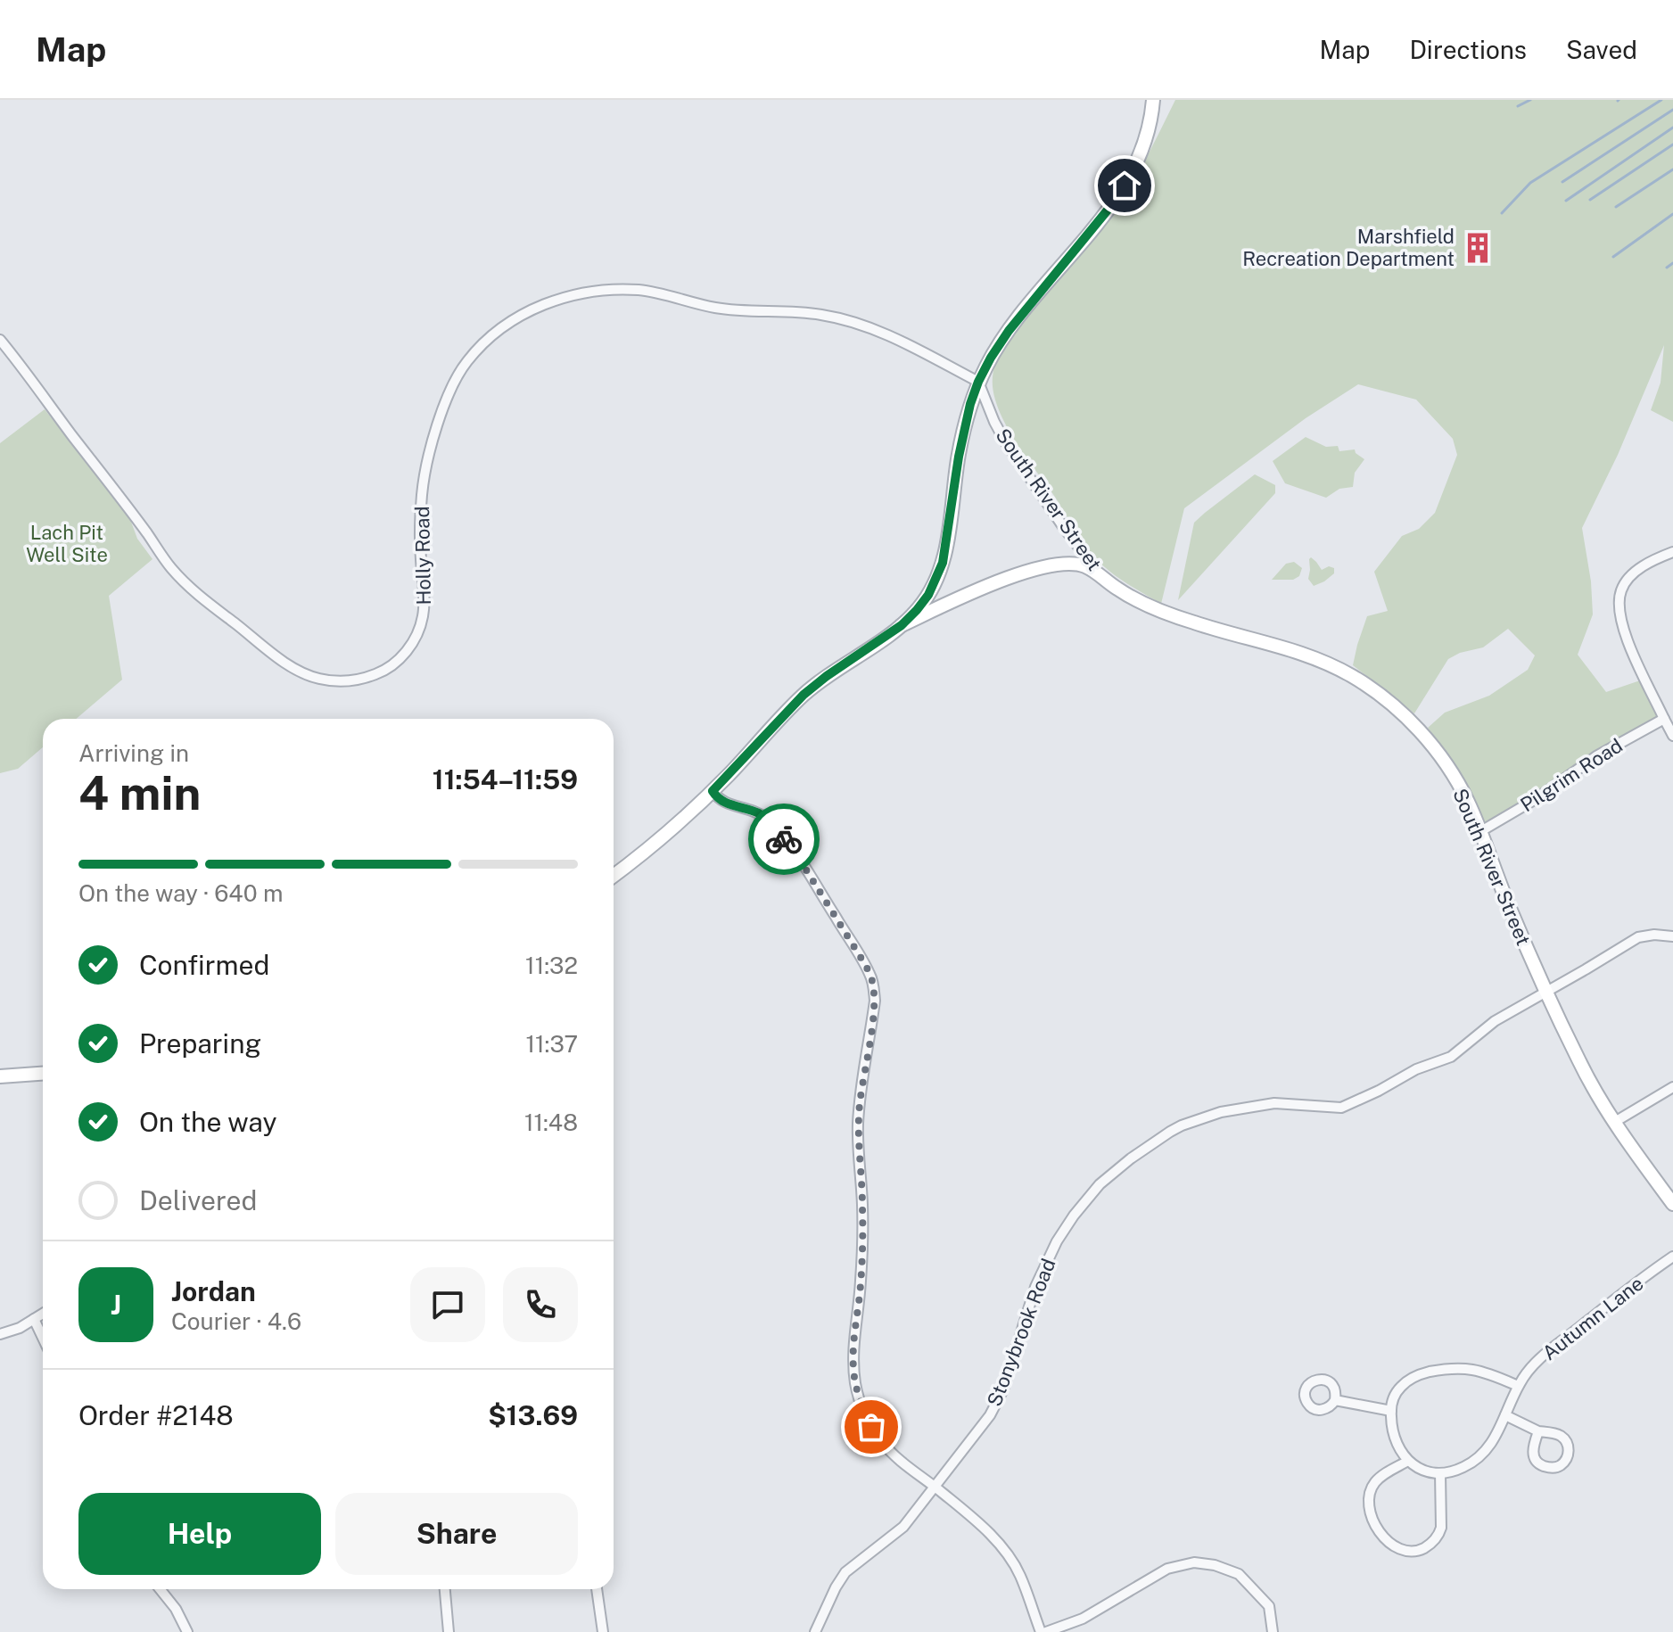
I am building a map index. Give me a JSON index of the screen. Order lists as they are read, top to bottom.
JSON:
{
  "streets": {
    "street": [
      "South River Street",
      "Holly Road",
      "Pilgrim Road",
      "Autumn Lane",
      "Stonybrook Road"
    ]
  },
  "crossings": [
    ["South River Street", "Holly Road"],
    ["South River Street", "Pilgrim Road"],
    ["South River Street", "Stonybrook Road"]
  ],
  "parks": ["Lach Pit Well Site"],
  "places": {
    "building": ["Marshfield Recreation Department"]
  },
  "page": {
    "header": "Map",
    "nav": ["Map", "Directions", "Saved"],
    "heading": ["4 min", "Arriving in", "11:54–11:59"],
    "panel": [
      "Jordan",
      "Courier · 4.6",
      "Order #2148",
      "$13.69"
    ],
    "bar": "On the way · 640 m",
    "list": [
      ["Confirmed", "11:32"],
      ["Preparing", "11:37"],
      ["On the way", "11:48"],
      "Delivered"
    ],
    "round": "J",
    "buttons": ["Help", "Share"]
  }
}
